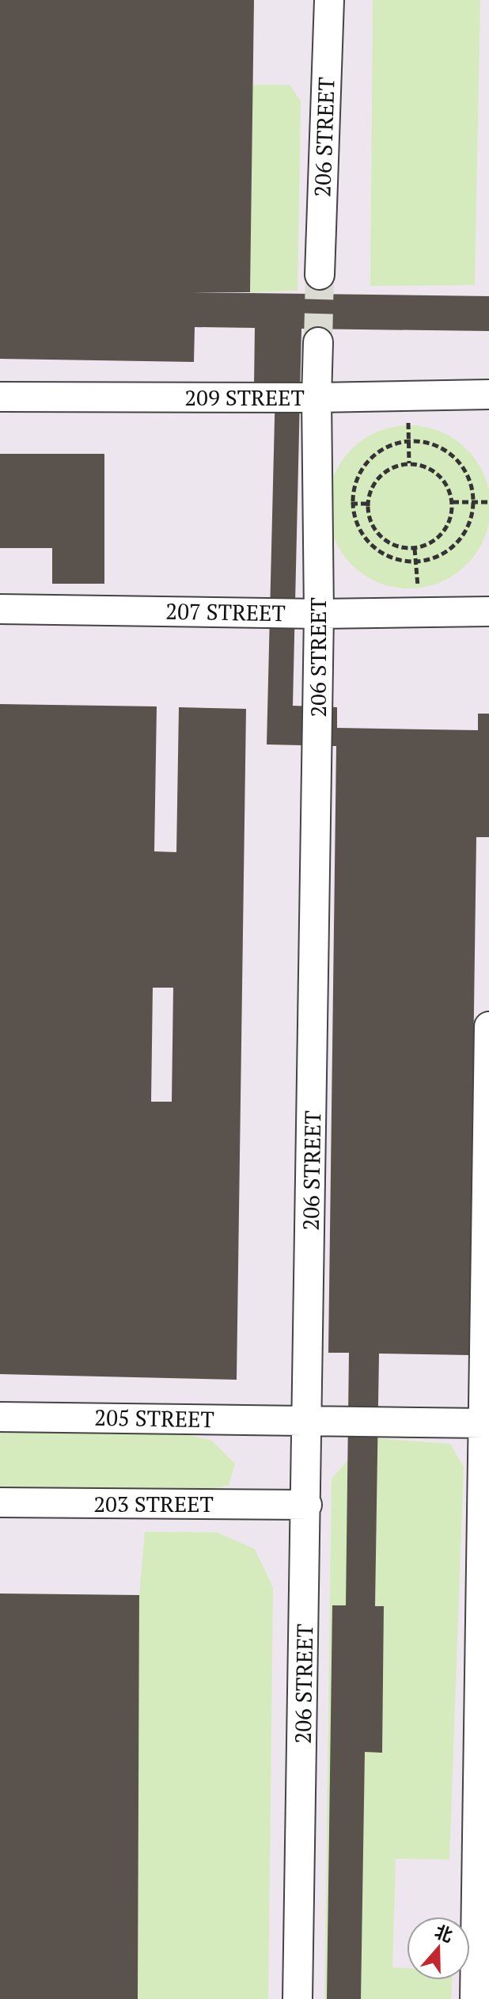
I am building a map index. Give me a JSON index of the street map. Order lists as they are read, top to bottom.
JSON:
{
  "streets": {
    "street": [
      "206 STREET",
      "209 STREET",
      "207 STREET",
      "205 STREET",
      "203 STREET"
    ]
  },
  "crossings": [
    ["206 STREET", "209 STREET"],
    ["206 STREET", "207 STREET"],
    ["206 STREET", "205 STREET"],
    ["206 STREET", "203 STREET"]
  ],
  "north": "top"
}
